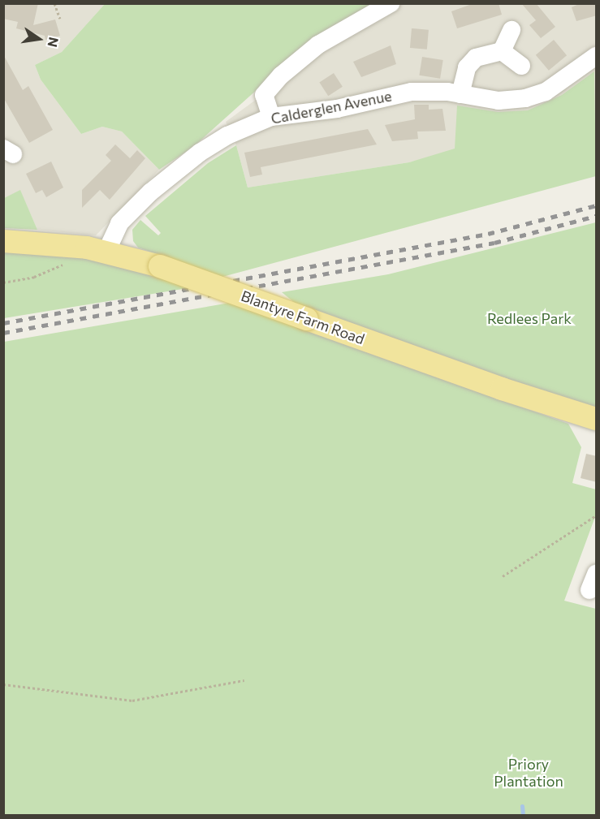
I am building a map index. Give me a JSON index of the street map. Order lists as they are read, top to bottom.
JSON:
{
  "streets": {
    "main road": ["Blantyre Farm Road"],
    "street": ["Calderglen Avenue"]
  },
  "crossings": [
    ["Calderglen Avenue", "Blantyre Farm Road"]
  ],
  "parks": ["Redlees Park", "Priory Plantation"],
  "north": "right"
}
